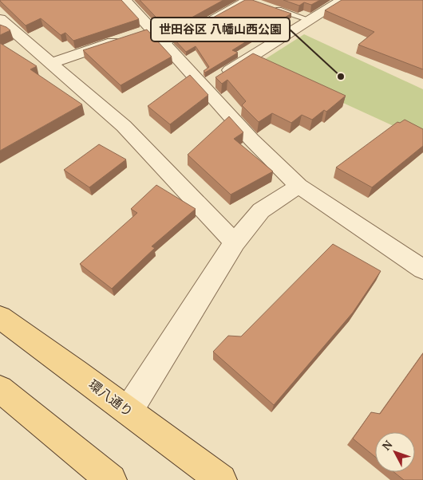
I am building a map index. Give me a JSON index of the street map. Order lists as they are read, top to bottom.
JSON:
{
  "streets": {
    "main road": ["環八通り"]
  },
  "places": ["世田谷区 八幡山西公園"],
  "north": "top left"
}
